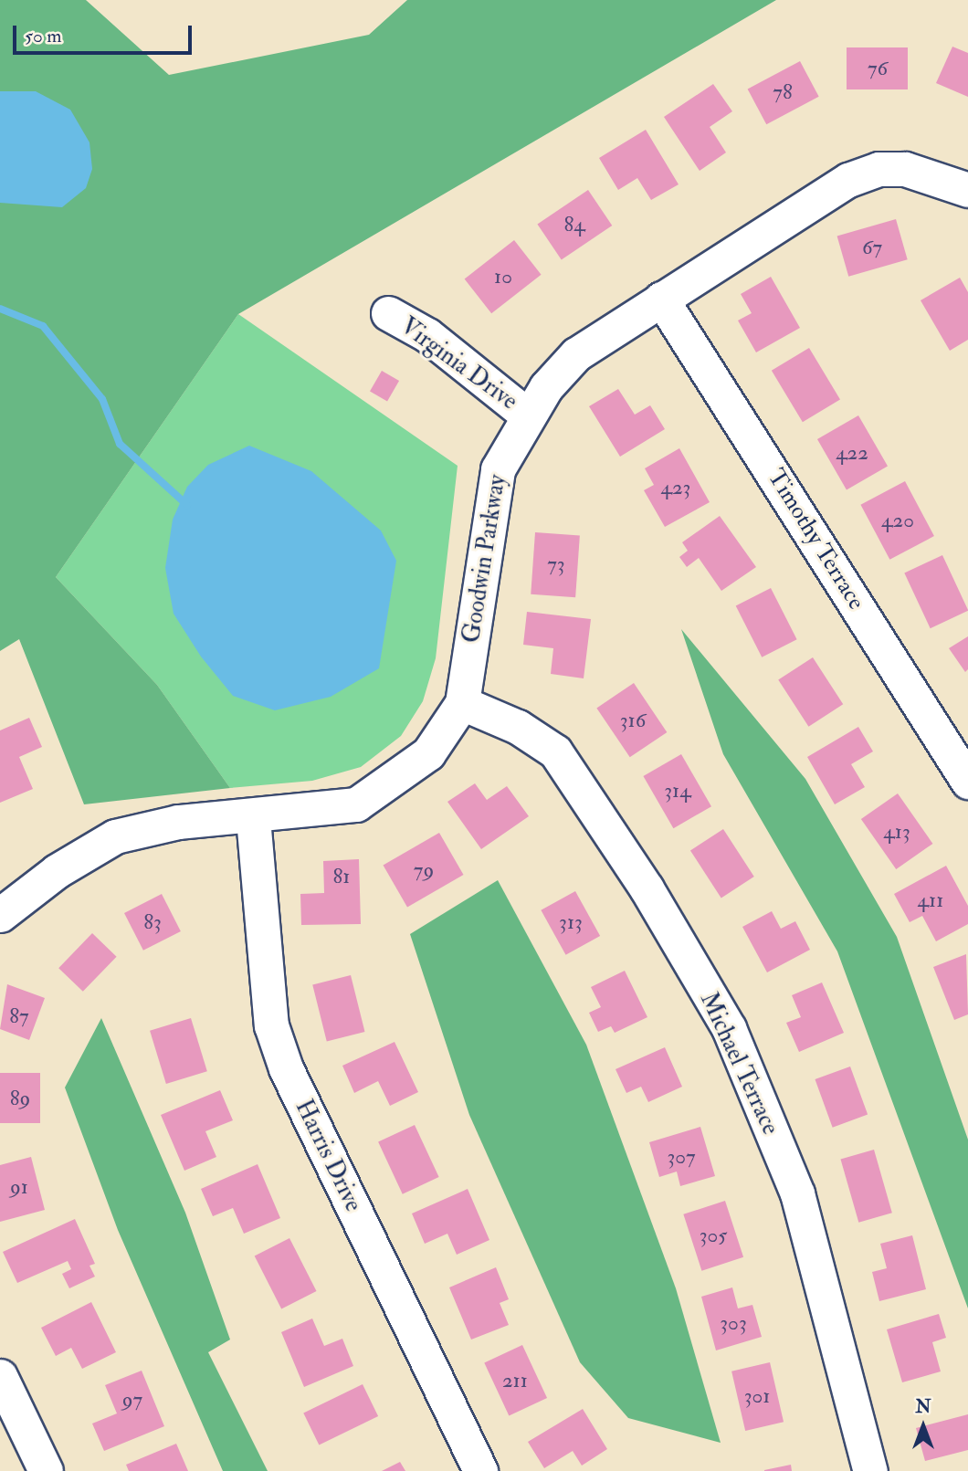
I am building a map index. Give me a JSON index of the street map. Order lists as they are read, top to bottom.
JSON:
{
  "streets": {
    "street": [
      "Virginia Drive",
      "Timothy Terrace",
      "Goodwin Parkway",
      "Michael Terrace",
      "Harris Drive"
    ]
  },
  "crossings": [
    ["Virginia Drive", "Goodwin Parkway"],
    ["Timothy Terrace", "Goodwin Parkway"],
    ["Goodwin Parkway", "Michael Terrace"],
    ["Goodwin Parkway", "Harris Drive"]
  ],
  "house_numbers": [
    "76",
    "78",
    "84",
    "67",
    "10",
    "422",
    "423",
    "420",
    "73",
    "316",
    "314",
    "413",
    "79",
    "81",
    "411",
    "83",
    "313",
    "87",
    "89",
    "307",
    "91",
    "305",
    "303",
    "211",
    "301",
    "97"
  ],
  "scale_bar": "50 m",
  "north": "top"
}
